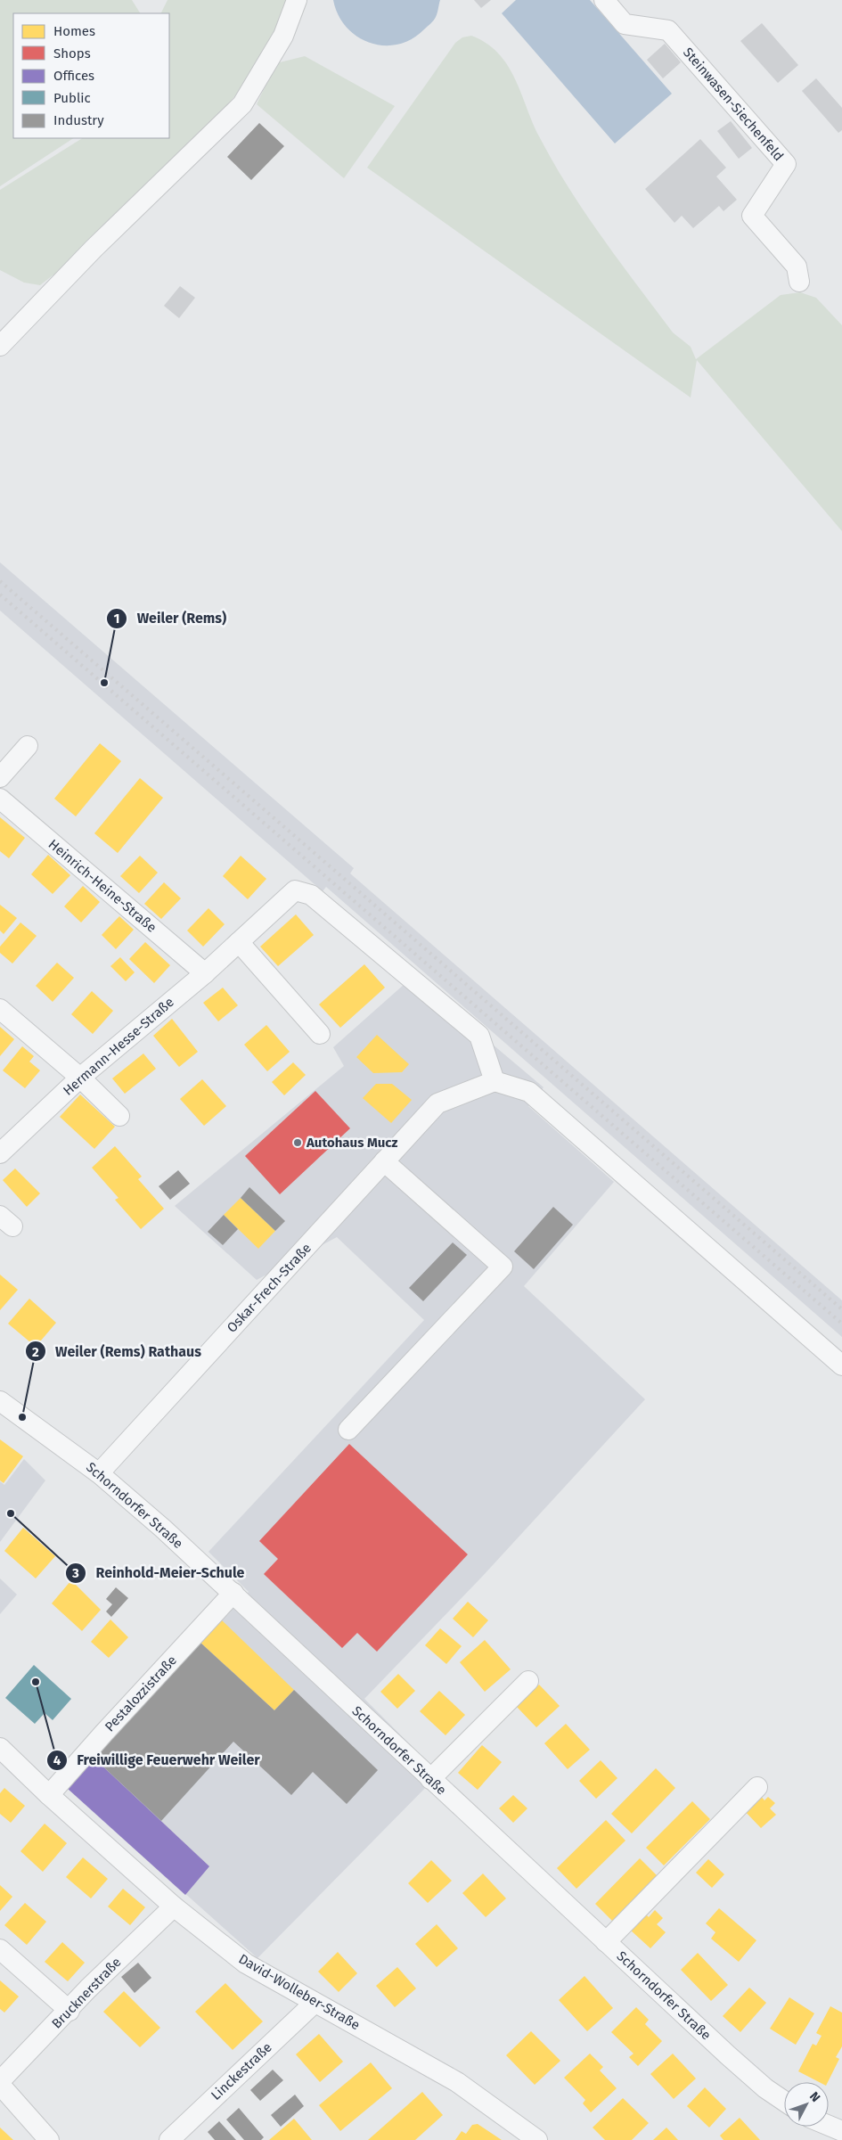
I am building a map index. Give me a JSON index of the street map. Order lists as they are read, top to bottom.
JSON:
{
  "streets": {
    "street": [
      "Steinwasen-Siechenfeld",
      "Heinrich-Heine-Straße",
      "Hermann-Hesse-Straße",
      "Oskar-Frech-Straße",
      "Schorndorfer Straße",
      "Pestalozzistraße",
      "David-Wolleber-Straße",
      "Brucknerstraße",
      "Linckestraße"
    ]
  },
  "crossings": [
    ["Heinrich-Heine-Straße", "Hermann-Hesse-Straße"],
    ["Hermann-Hesse-Straße", "Oskar-Frech-Straße"],
    ["Oskar-Frech-Straße", "Schorndorfer Straße"],
    ["Schorndorfer Straße", "Pestalozzistraße"],
    ["Pestalozzistraße", "David-Wolleber-Straße"],
    ["David-Wolleber-Straße", "Brucknerstraße"],
    ["David-Wolleber-Straße", "Linckestraße"]
  ],
  "places": [
    "Weiler (Rems)",
    "Autohaus Mucz",
    "Weiler (Rems) Rathaus",
    "Reinhold-Meier-Schule",
    "Freiwillige Feuerwehr Weiler"
  ],
  "legend": [
    "Homes",
    "Shops",
    "Offices",
    "Public",
    "Industry"
  ],
  "north": "top right"
}
